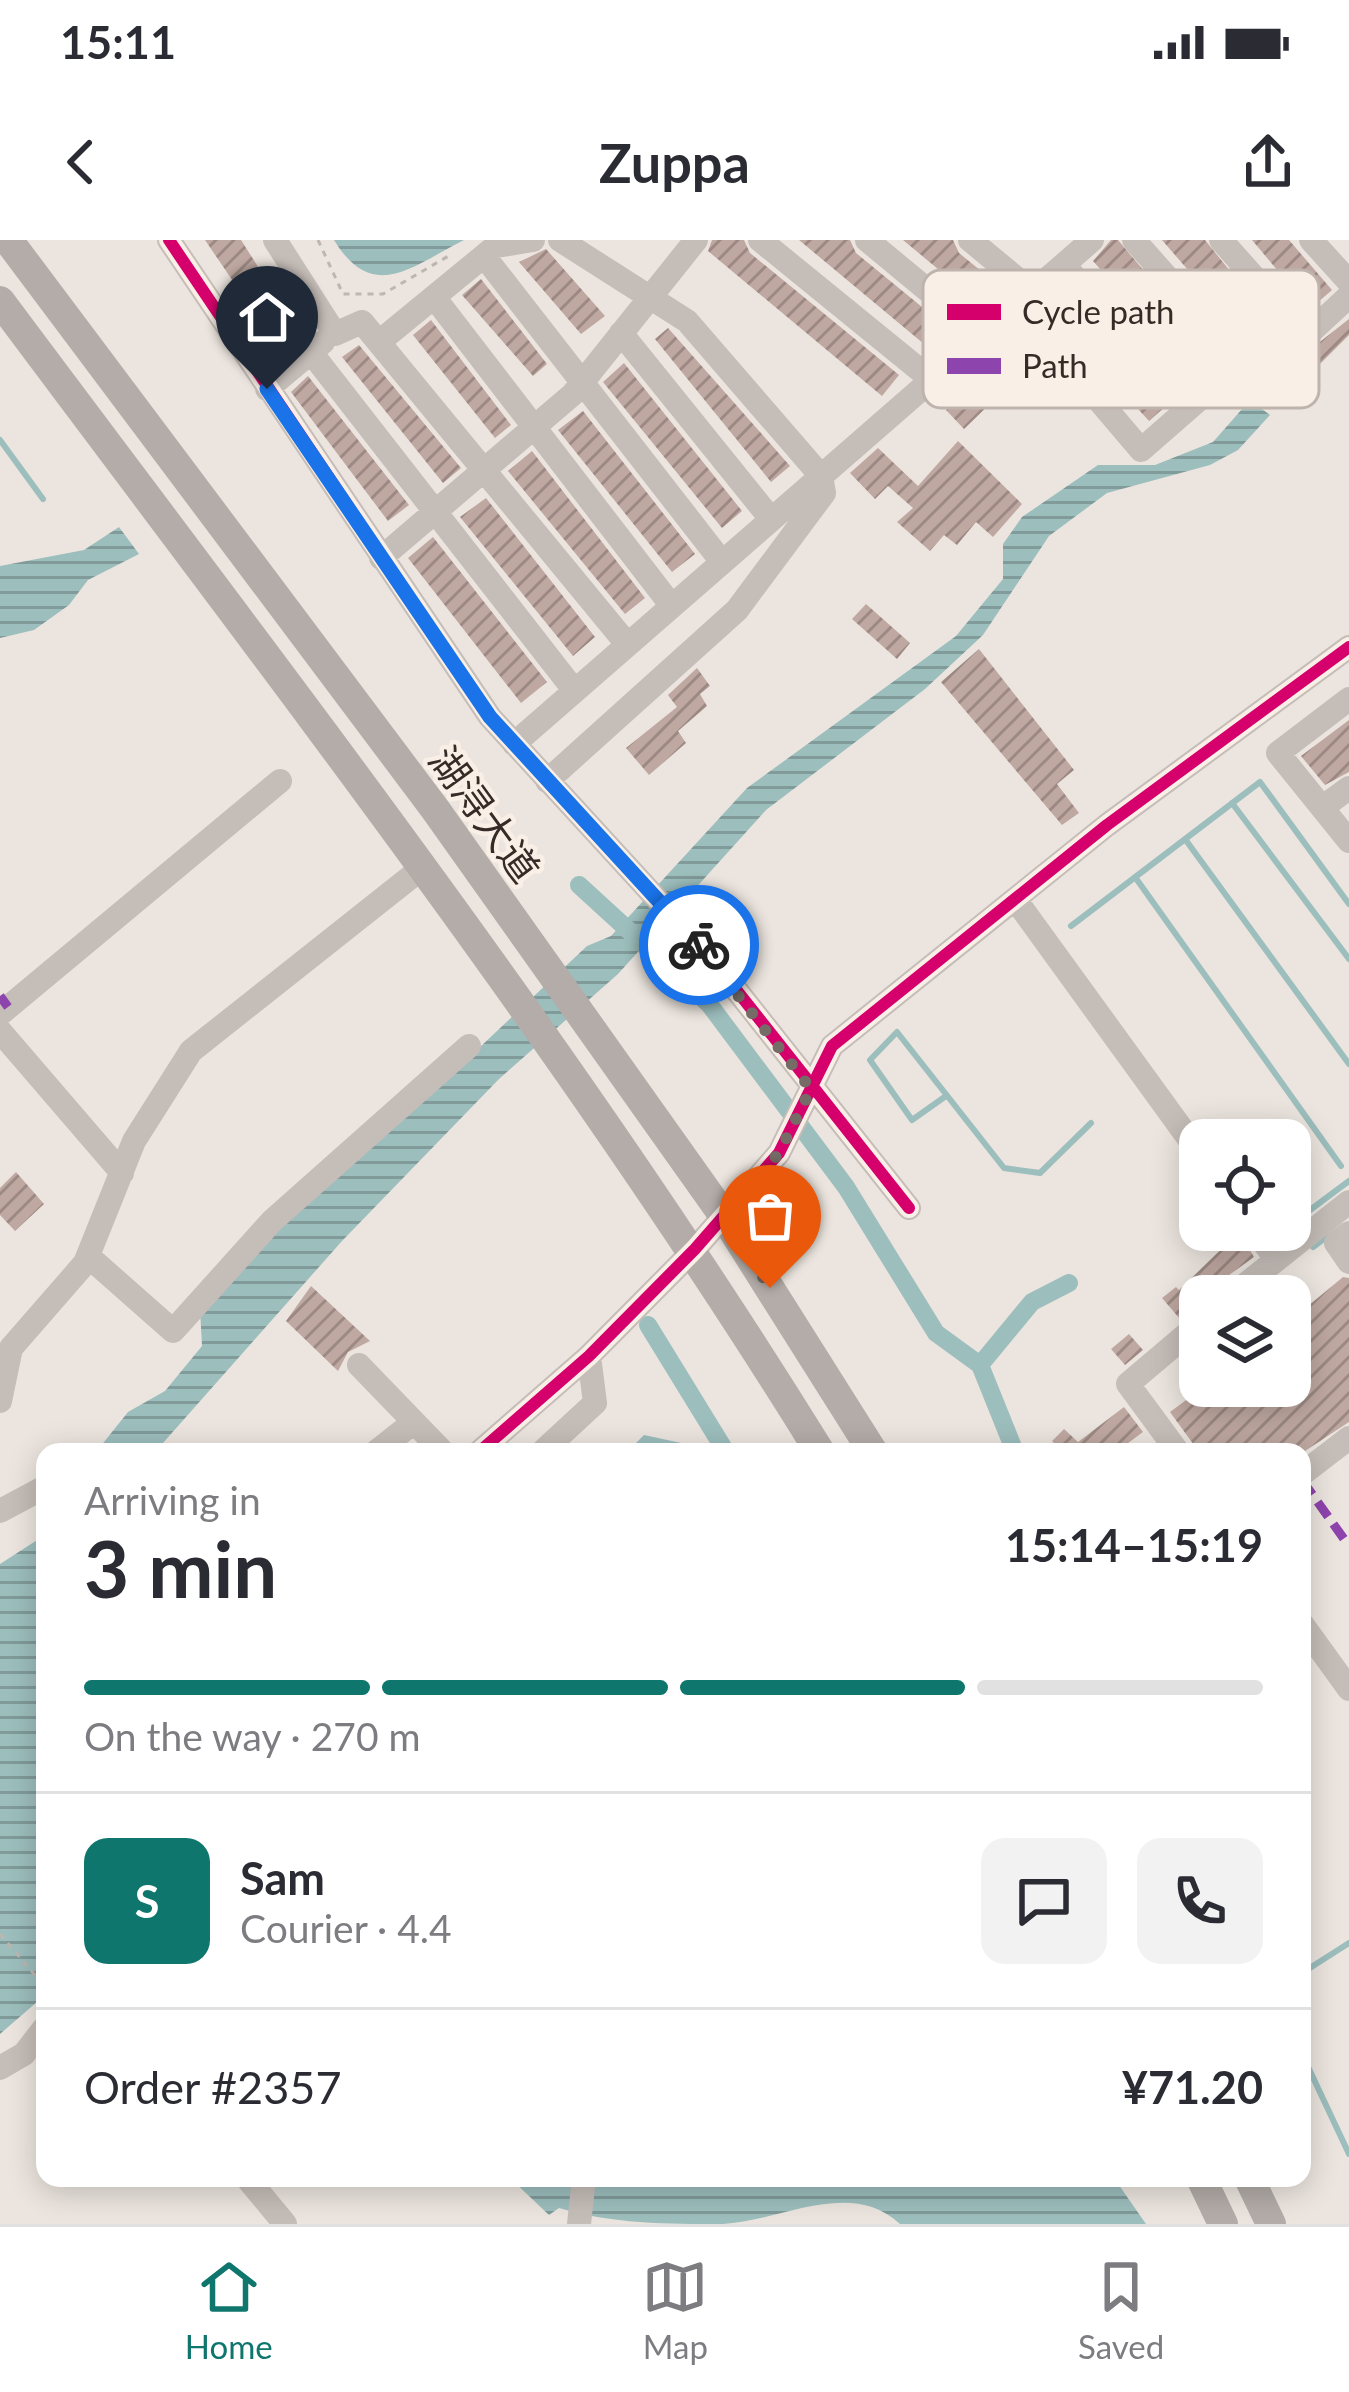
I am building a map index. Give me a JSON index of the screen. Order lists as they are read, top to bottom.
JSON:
{
  "streets": {
    "main road": ["湖浔大道"]
  },
  "legend": ["Cycle path", "Path"],
  "page": {
    "status": "15:11",
    "header": "Zuppa",
    "heading": ["3 min", "Arriving in", "15:14–15:19"],
    "panel": [
      "Sam",
      "Courier · 4.4",
      "Order #2357",
      "¥71.20"
    ],
    "bar": "On the way · 270 m",
    "round": "S",
    "tabs": ["Home", "Map", "Saved"]
  }
}
